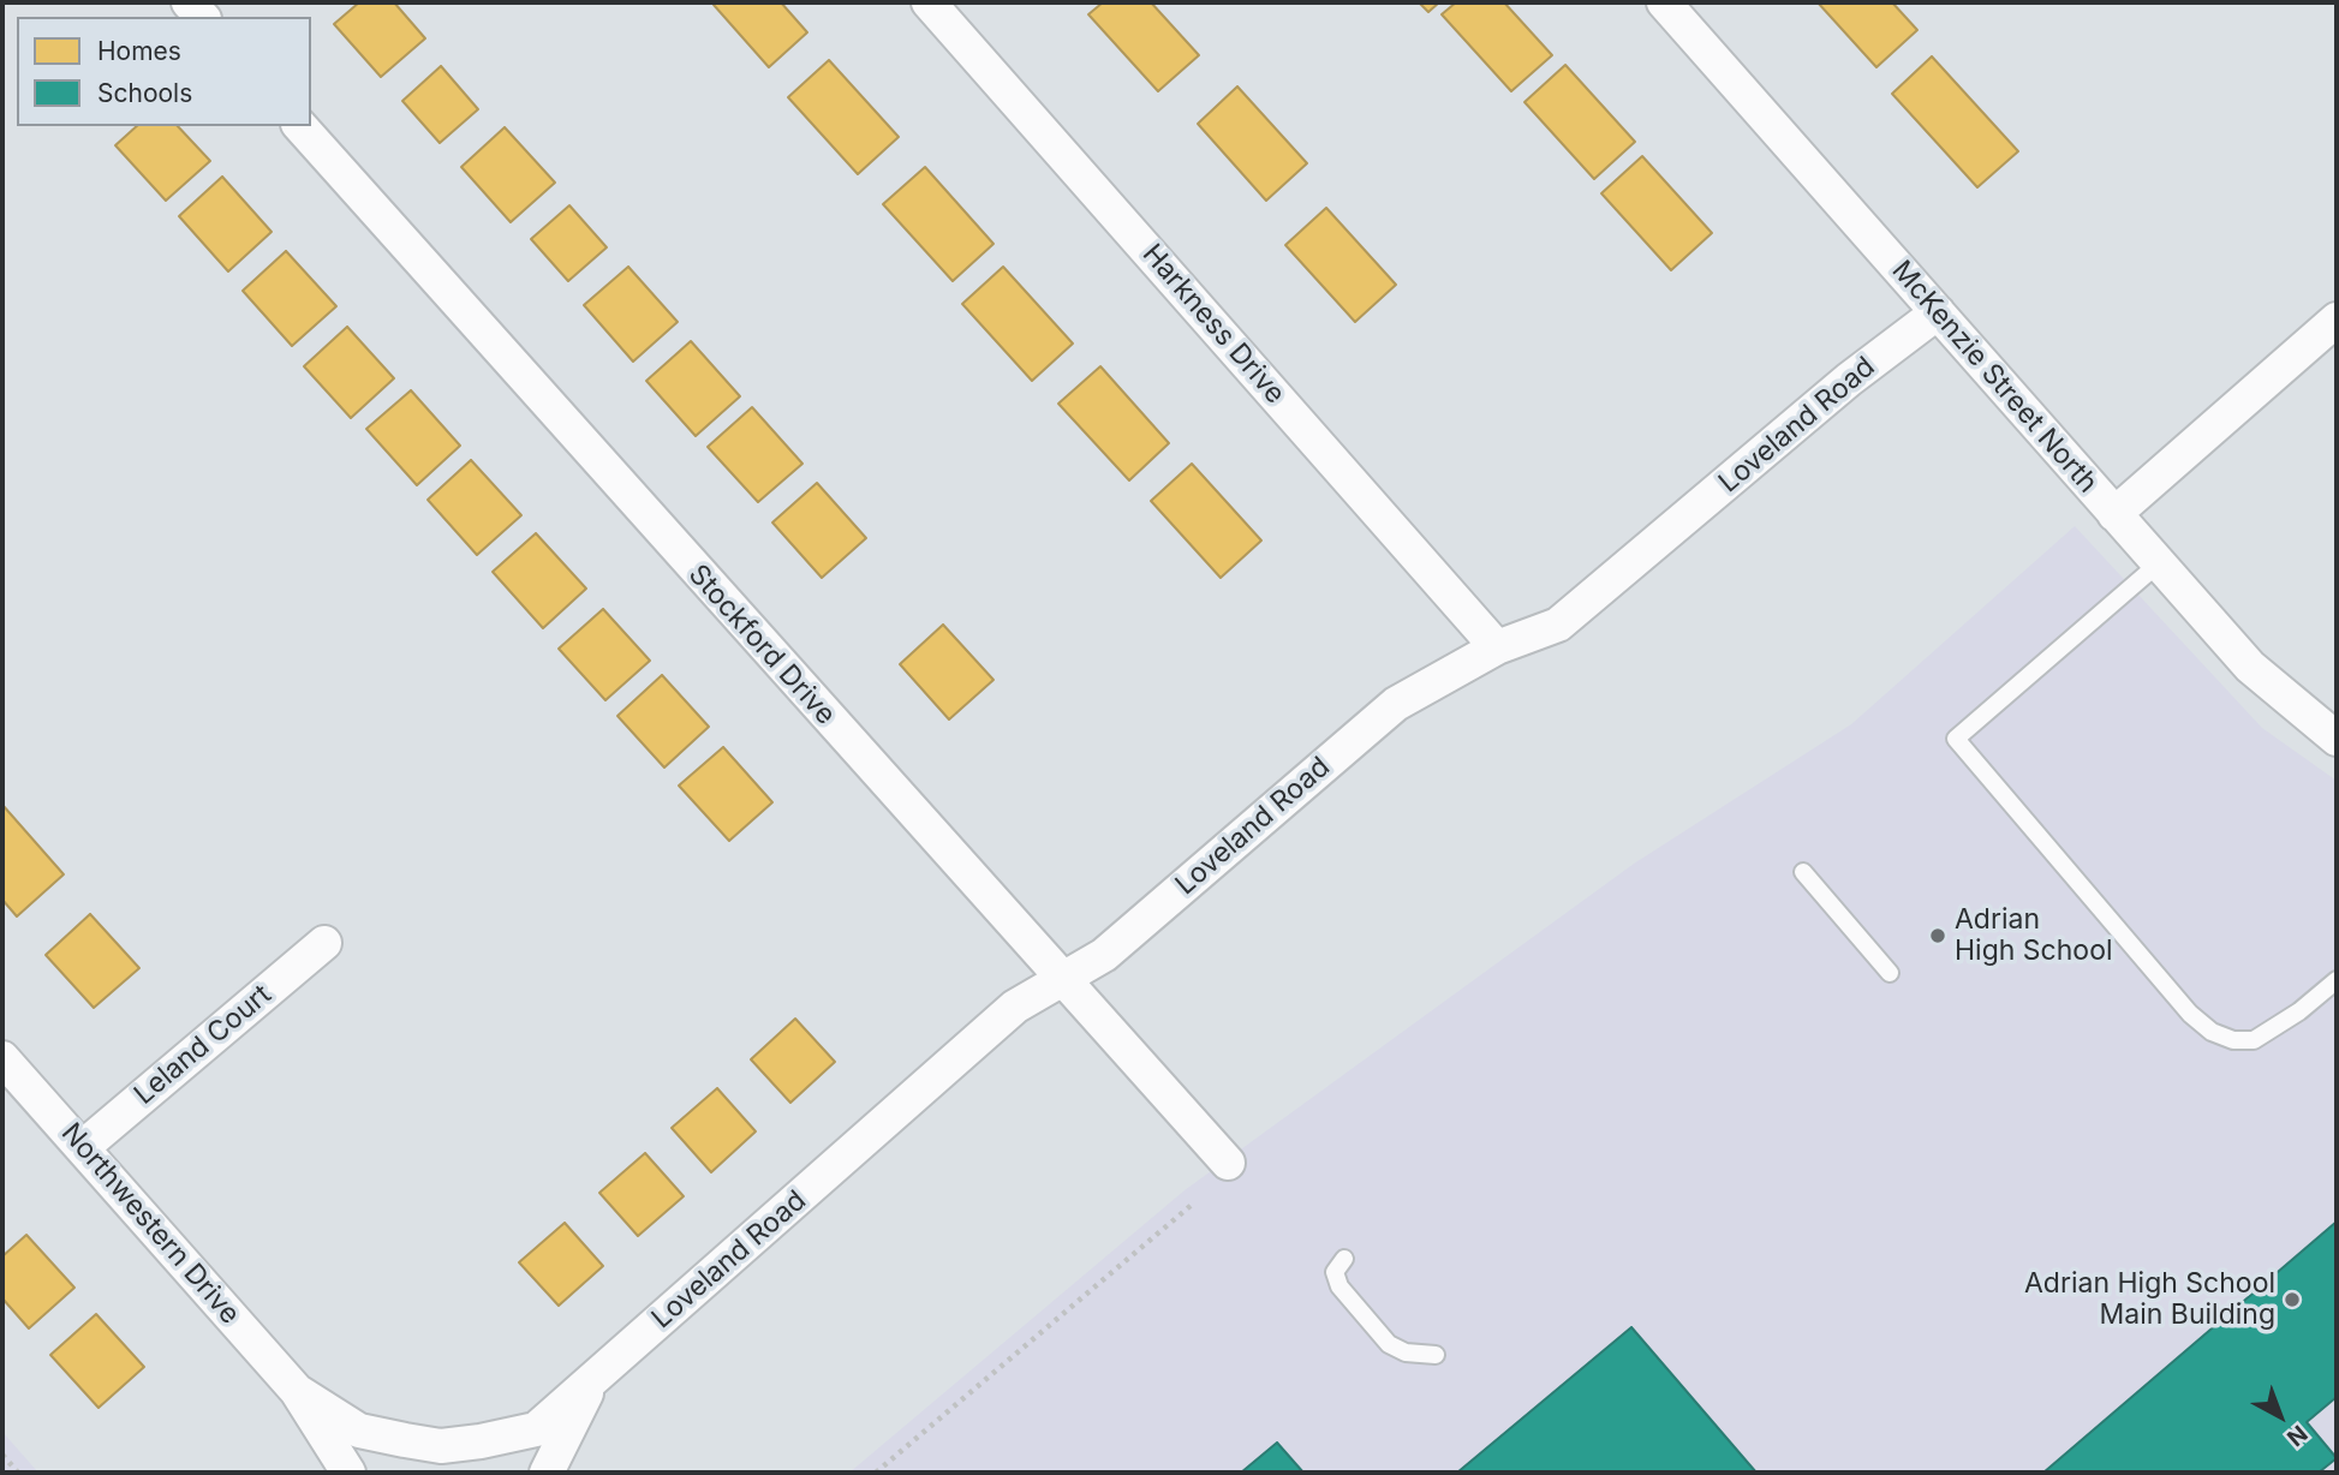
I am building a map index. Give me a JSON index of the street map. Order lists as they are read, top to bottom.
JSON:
{
  "streets": {
    "street": [
      "Harkness Drive",
      "McKenzie Street North",
      "Loveland Road",
      "Stockford Drive",
      "Leland Court",
      "Northwestern Drive"
    ]
  },
  "crossings": [
    ["Harkness Drive", "Loveland Road"],
    ["McKenzie Street North", "Loveland Road"],
    ["Loveland Road", "Stockford Drive"],
    ["Loveland Road", "Northwestern Drive"],
    ["Leland Court", "Northwestern Drive"]
  ],
  "places": ["Adrian High School", "Adrian High School Main Building"],
  "legend": ["Homes", "Schools"],
  "north": "bottom right"
}
